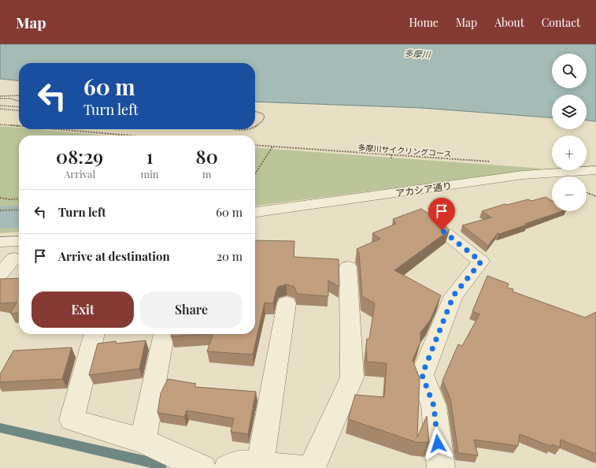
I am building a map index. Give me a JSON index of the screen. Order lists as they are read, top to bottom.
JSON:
{
  "streets": {
    "street": ["アカシア通り"],
    "path": ["多摩川サイクリングコース"]
  },
  "water": ["多摩川"],
  "page": {
    "header": "Map",
    "nav": [
      "Home",
      "Map",
      "About",
      "Contact"
    ],
    "map_buttons": ["+", "−"],
    "turn": ["60 m", "Turn left"],
    "eta": [
      "08:29",
      "Arrival",
      "1",
      "min",
      "80",
      "m"
    ],
    "list": [
      {
        "name": "Turn left",
        "value": "60 m"
      },
      {
        "name": "Arrive at destination",
        "value": "20 m"
      }
    ],
    "buttons": ["Exit", "Share"]
  }
}
